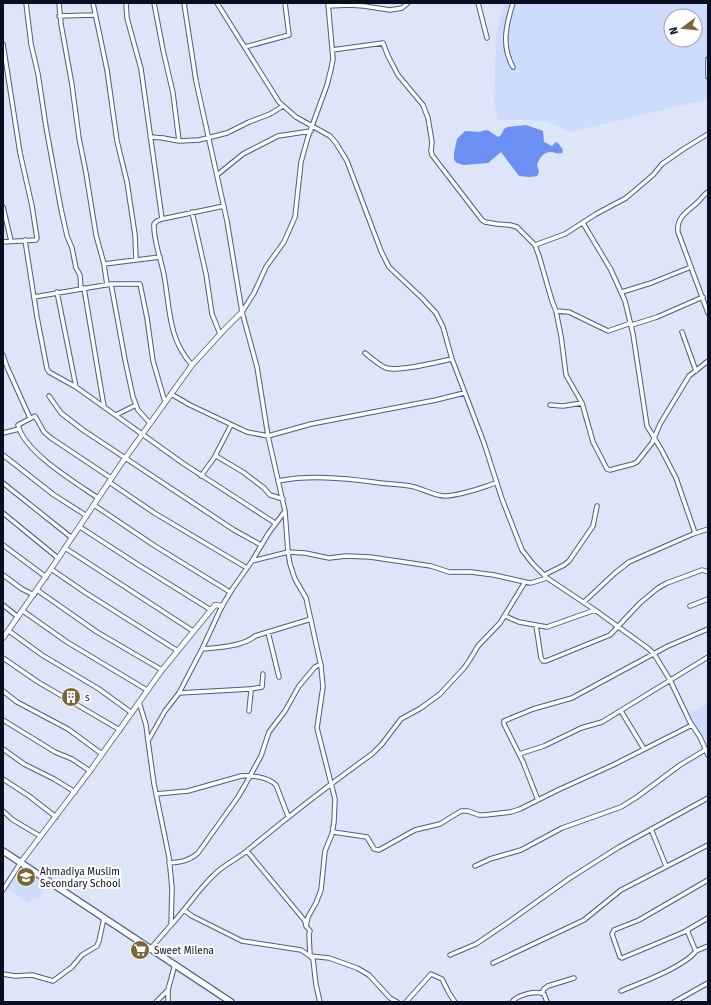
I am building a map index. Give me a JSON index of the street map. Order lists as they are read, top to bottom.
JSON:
{
  "places": {
    "building": ["s"],
    "school or university": ["Ahmadiya Muslim Secondary School"],
    "supermarket": ["Sweet Milena"]
  },
  "north": "left"
}
